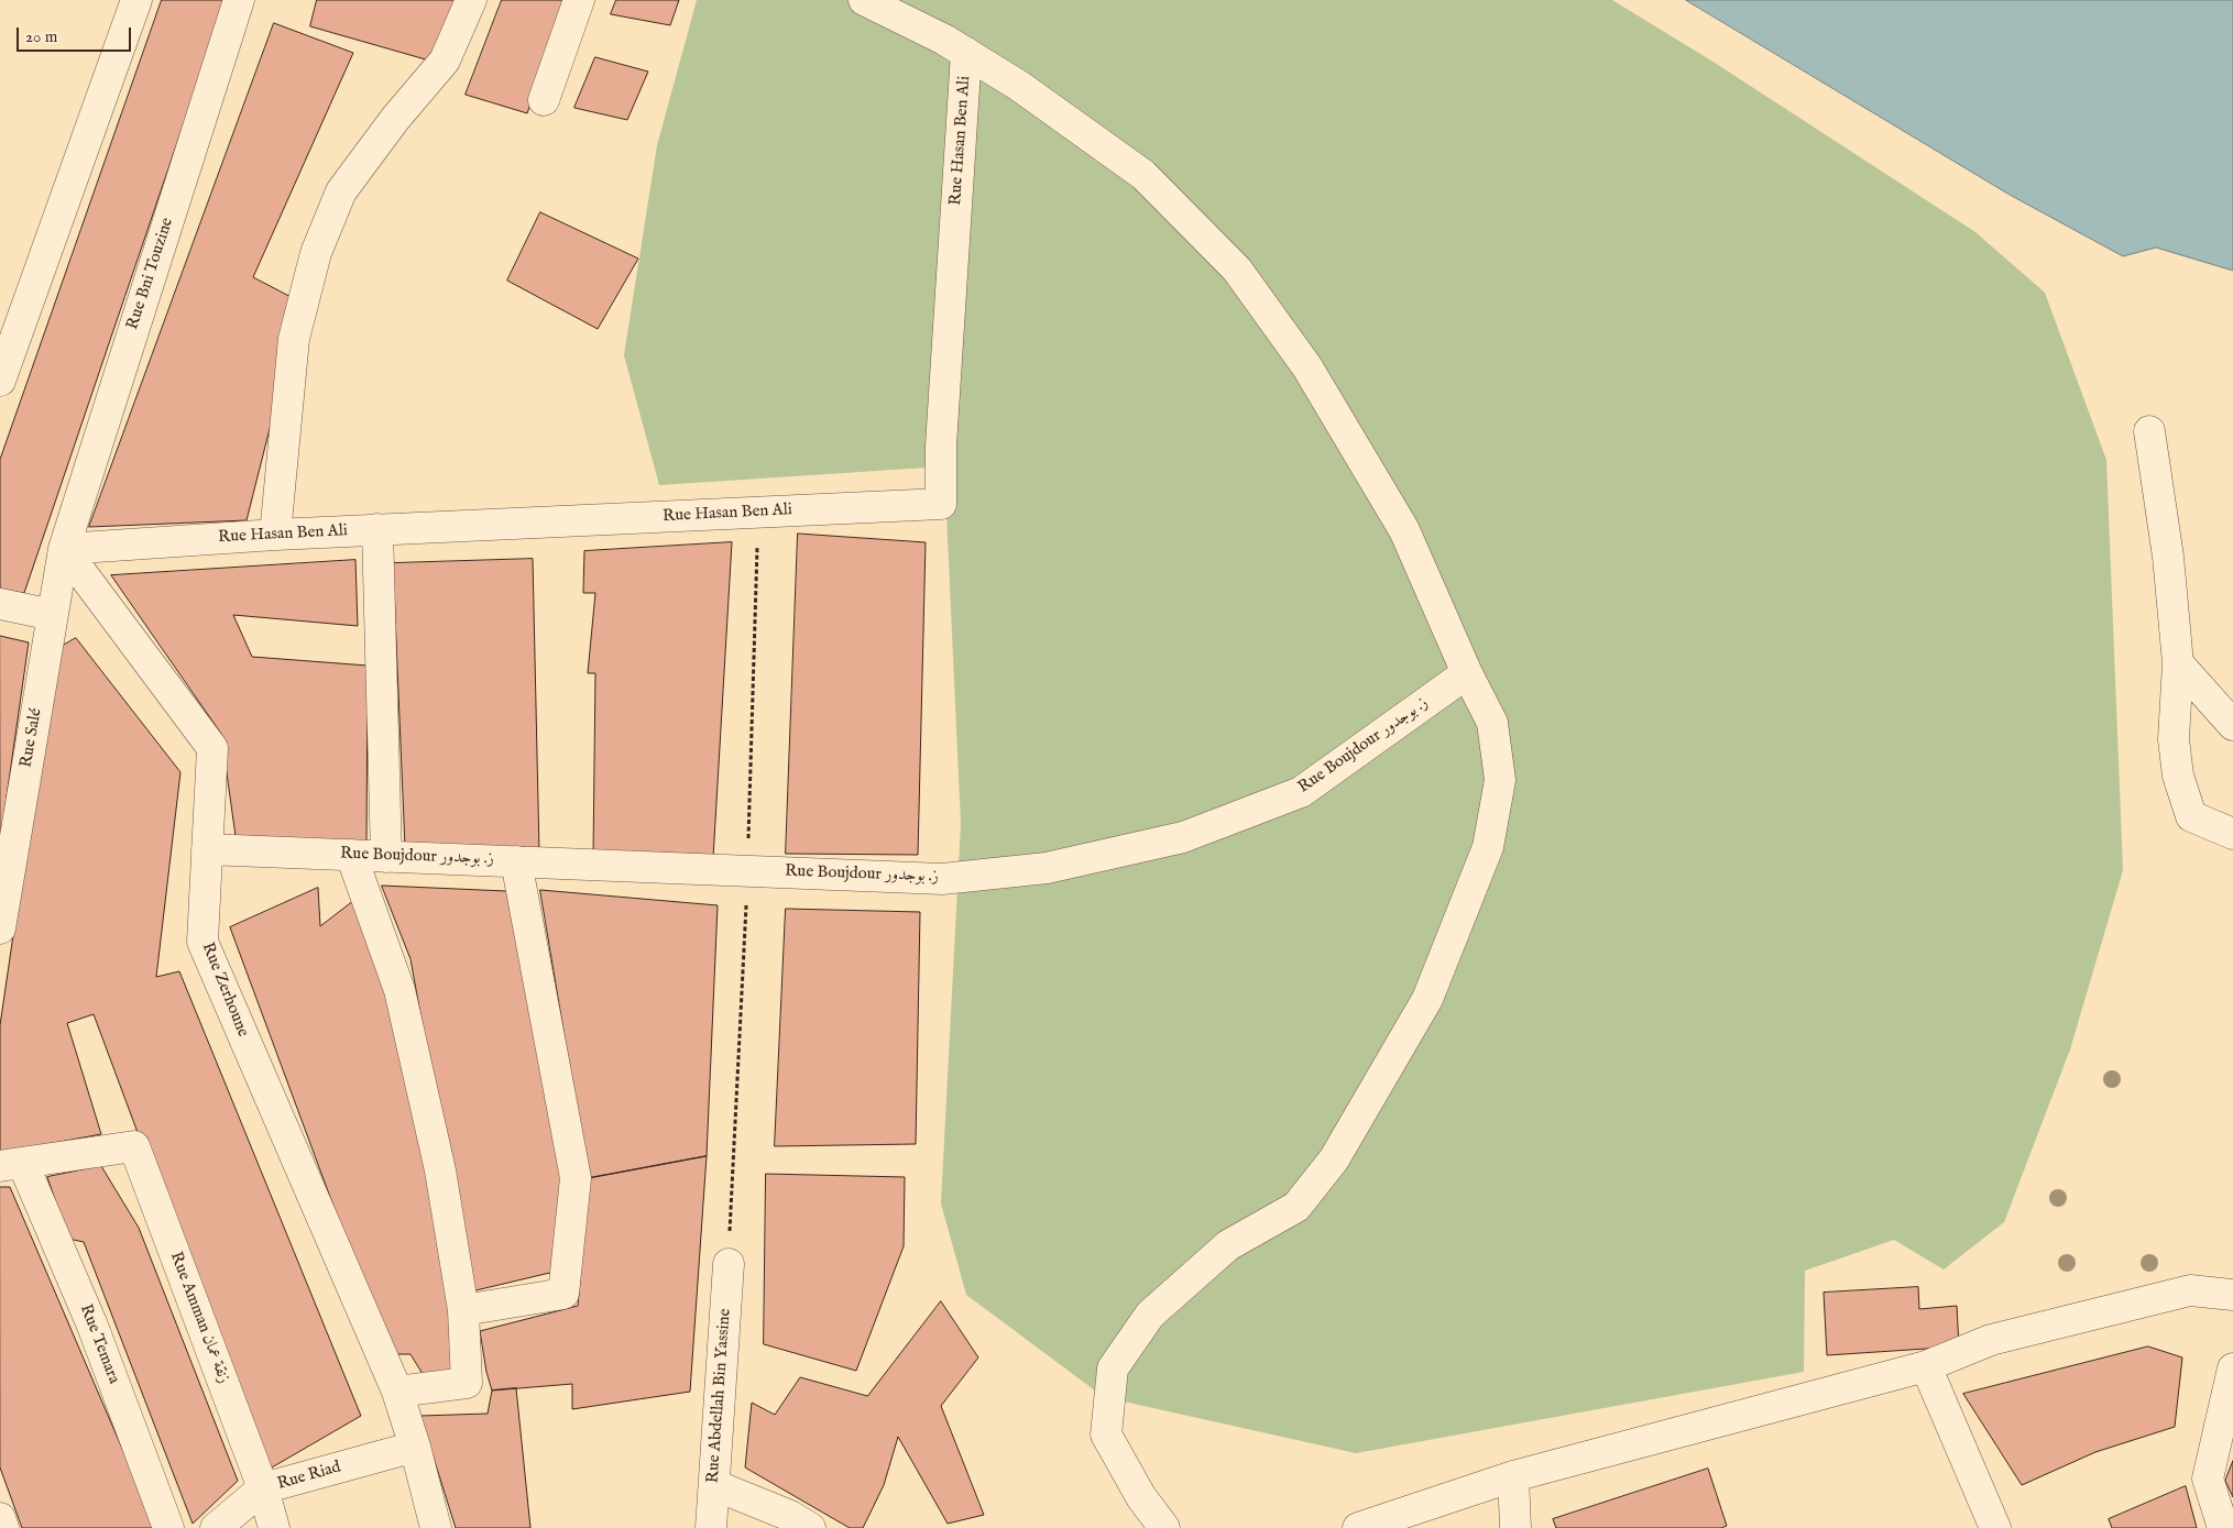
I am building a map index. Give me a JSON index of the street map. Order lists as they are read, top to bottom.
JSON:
{
  "streets": {
    "street": [
      "Rue Hasan Ben Ali",
      "Rue Bni Touzine",
      "Rue Salé",
      "Rue Boujdour ز. بوجدور",
      "Rue Zerhoune",
      "Rue Amman زنقة عمان",
      "Rue Temara",
      "Rue Abdellah Bin Yassine",
      "Rue Riad"
    ]
  },
  "crossings": [
    ["Rue Hasan Ben Ali", "Rue Bni Touzine"],
    ["Rue Hasan Ben Ali", "Rue Salé"],
    ["Rue Hasan Ben Ali", "Rue Zerhoune"],
    ["Rue Bni Touzine", "Rue Salé"],
    ["Rue Bni Touzine", "Rue Zerhoune"],
    ["Rue Salé", "Rue Zerhoune"],
    ["Rue Boujdour ز. بوجدور", "Rue Zerhoune"],
    ["Rue Zerhoune", "Rue Riad"],
    ["Rue Amman زنقة عمان", "Rue Temara"],
    ["Rue Amman زنقة عمان", "Rue Riad"]
  ],
  "scale_bar": "20 m"
}
